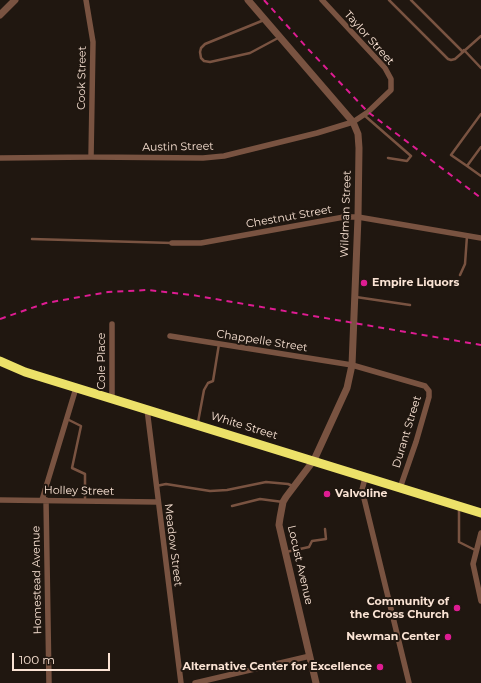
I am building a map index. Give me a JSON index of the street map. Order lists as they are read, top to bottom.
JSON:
{
  "streets": {
    "main road": ["White Street"],
    "street": [
      "Taylor Street",
      "Cook Street",
      "Austin Street",
      "Wildman Street",
      "Chestnut Street",
      "Chappelle Street",
      "Cole Place",
      "Durant Street",
      "Holley Street",
      "Meadow Street",
      "Locust Avenue",
      "Homestead Avenue"
    ]
  },
  "crossings": [
    ["Taylor Street", "Austin Street"],
    ["Taylor Street", "Wildman Street"],
    ["Cook Street", "Austin Street"],
    ["Austin Street", "Wildman Street"],
    ["Wildman Street", "Chestnut Street"],
    ["Wildman Street", "Chappelle Street"],
    ["Wildman Street", "White Street"],
    ["Wildman Street", "Durant Street"],
    ["Wildman Street", "Locust Avenue"],
    ["Chappelle Street", "Durant Street"],
    ["Cole Place", "White Street"],
    ["White Street", "Durant Street"],
    ["White Street", "Meadow Street"],
    ["White Street", "Locust Avenue"],
    ["White Street", "Homestead Avenue"],
    ["Holley Street", "Meadow Street"],
    ["Holley Street", "Homestead Avenue"]
  ],
  "places": [
    "Empire Liquors",
    "Valvoline",
    "Community of the Cross Church",
    "Newman Center",
    "Alternative Center for Excellence"
  ],
  "scale_bar": "100 m"
}
